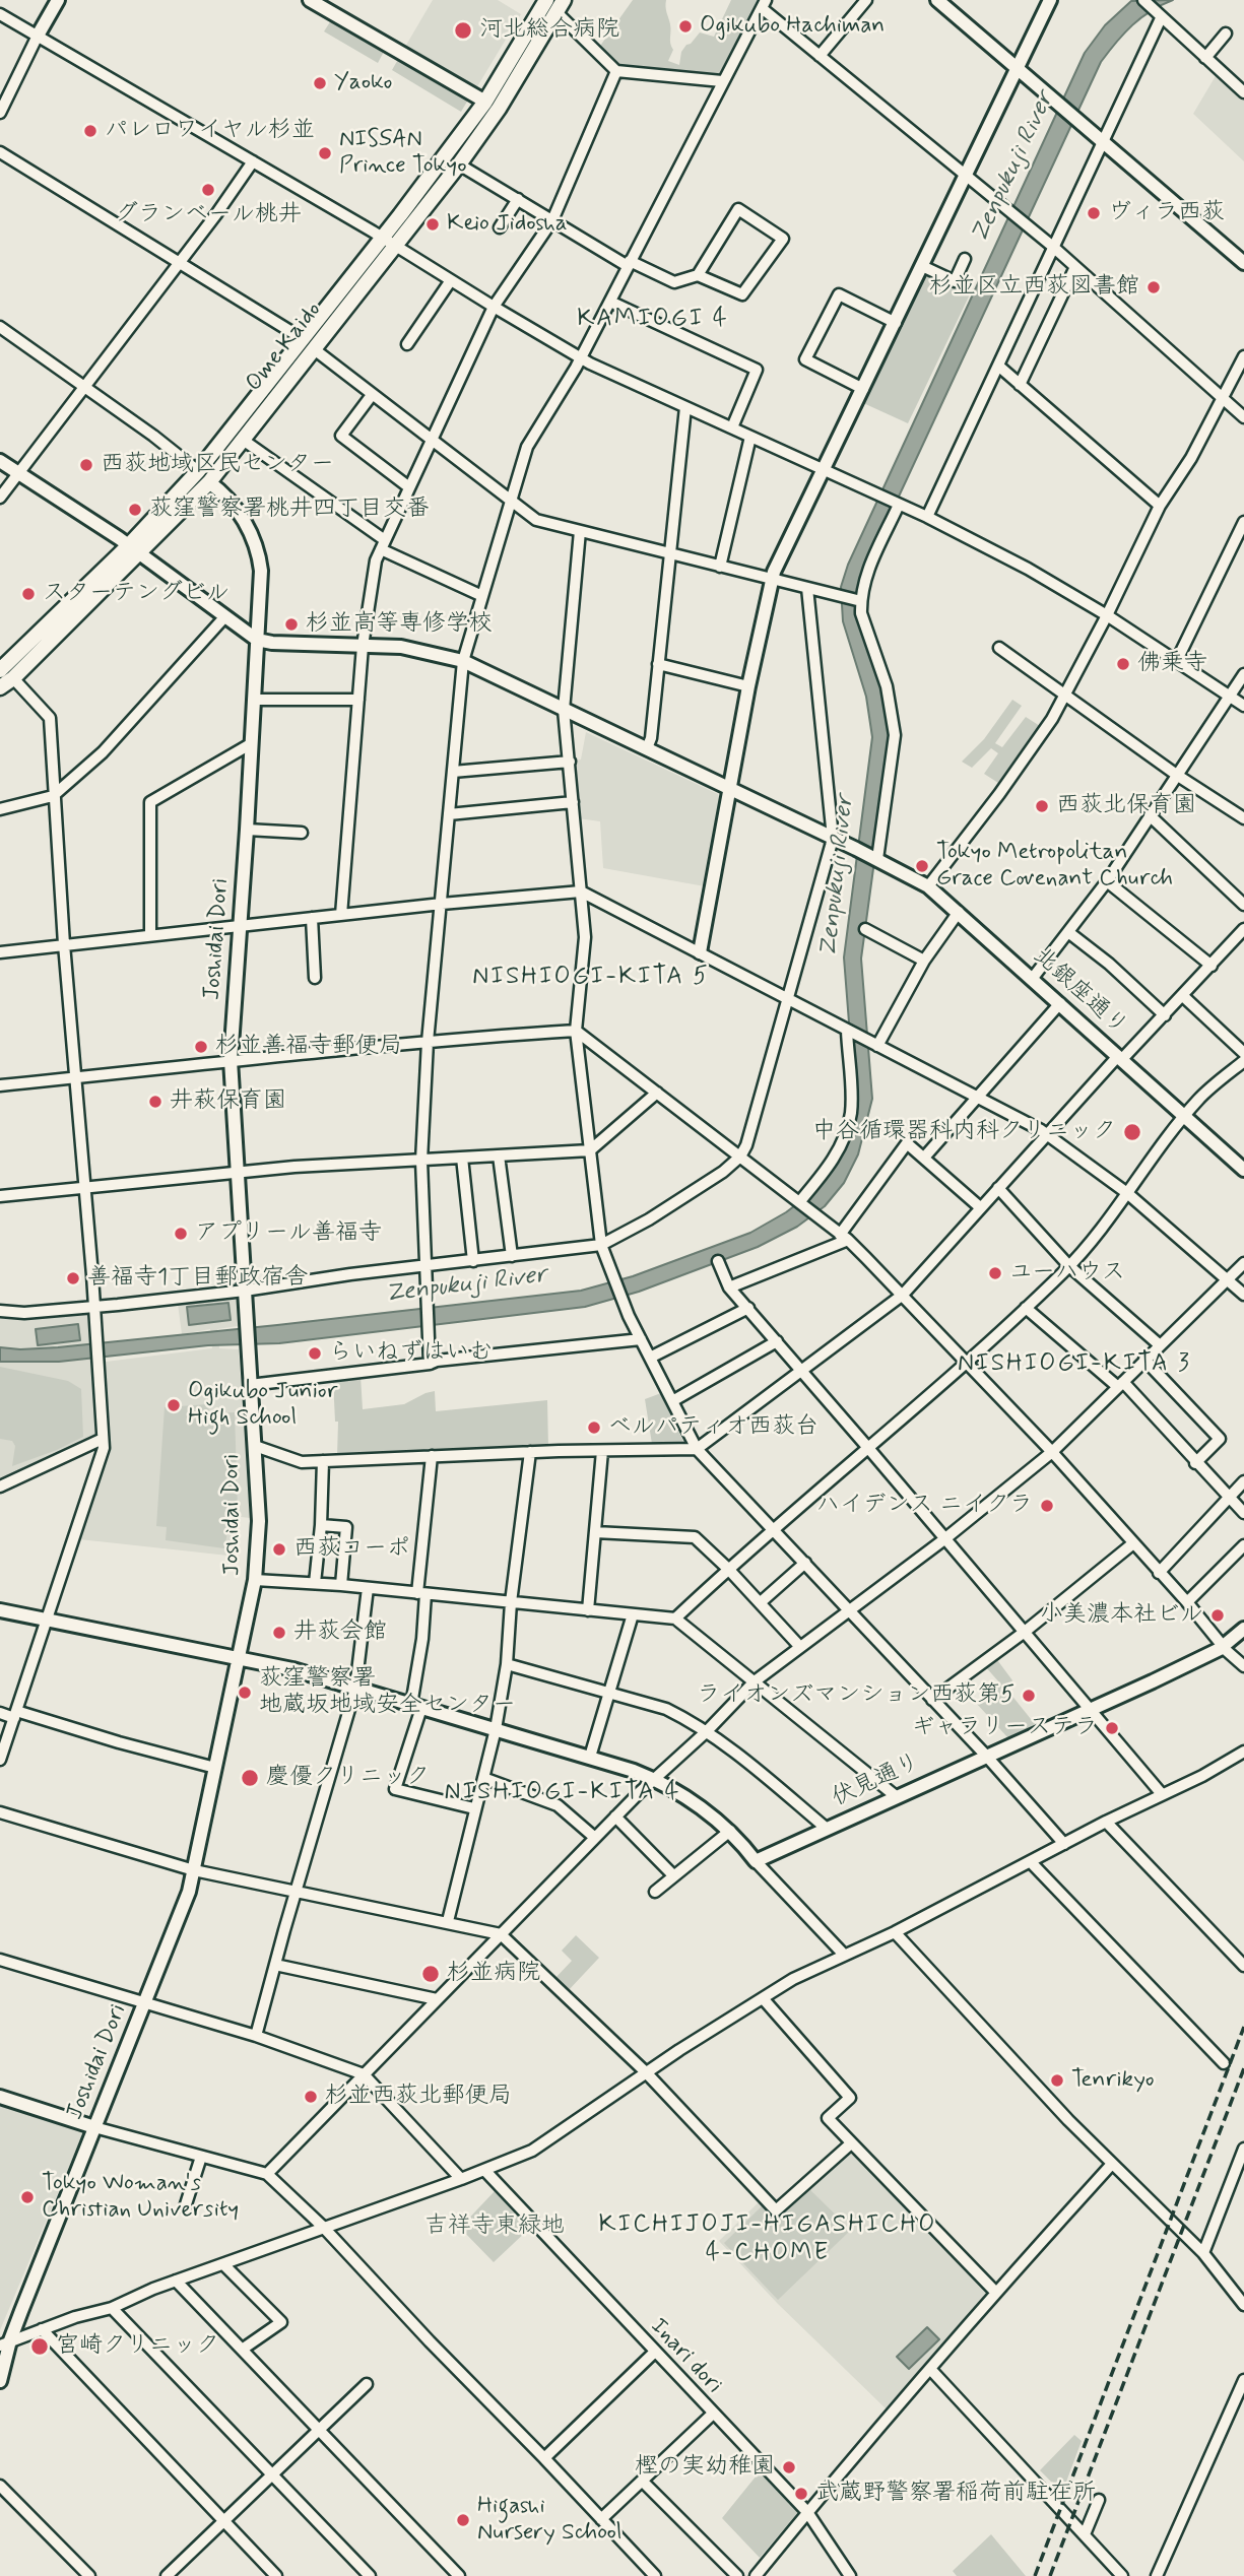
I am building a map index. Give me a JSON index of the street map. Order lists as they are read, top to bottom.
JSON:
{
  "streets": {
    "main road": ["Ome Kaido"],
    "street": [
      "Joshidai Dori",
      "北銀座通り",
      "伏見通り",
      "Inari dori"
    ]
  },
  "crossings": [
    ["Ome Kaido", "Joshidai Dori"],
    ["Joshidai Dori", "北銀座通り"]
  ],
  "districts": [
    "KAMIOGI 4",
    "NISHIOGI-KITA 5",
    "NISHIOGI-KITA 3",
    "NISHIOGI-KITA 4",
    "KICHIJOJI-HIGASHICHO 4-CHOME"
  ],
  "water": ["Zenpukuji River"],
  "parks": ["吉祥寺東緑地"],
  "places": [
    "Ogikubo Hachiman",
    "河北総合病院",
    "Yaoko",
    "パレロワイヤル杉並",
    "NISSAN Prince Tokyo",
    "グランベール桃井",
    "ヴィラ西荻",
    "Keio Jidosha",
    "杉並区立西荻図書館",
    "西荻地域区民センター",
    "荻窪警察署桃井四丁目交番",
    "スターテングビル",
    "杉並高等専修学校",
    "佛乗寺",
    "西荻北保育園",
    "Tokyo Metropolitan Grace Covenant Church",
    "杉並善福寺郵便局",
    "井萩保育園",
    "中谷循環器科内科クリニック",
    "アプリール善福寺",
    "ユーハウス",
    "善福寺1丁目郵政宿舎",
    "らいねずはいむ",
    "Ogikubo Junior High School",
    "ベルパティオ西荻台",
    "ハイデンス ニイクラ",
    "西荻コーポ",
    "小美濃本社ビル",
    "井荻会館",
    "荻窪警察署 地蔵坂地域安全センター",
    "ライオンズマンション西荻第5",
    "ギャラリーステラ",
    "慶優クリニック",
    "杉並病院",
    "Tenrikyo",
    "杉並西荻北郵便局",
    "Tokyo Woman's Christian University",
    "宮崎クリニック",
    "樫の実幼稚園",
    "武蔵野警察署稲荷前駐在所",
    "Higashi Nursery School"
  ]
}
